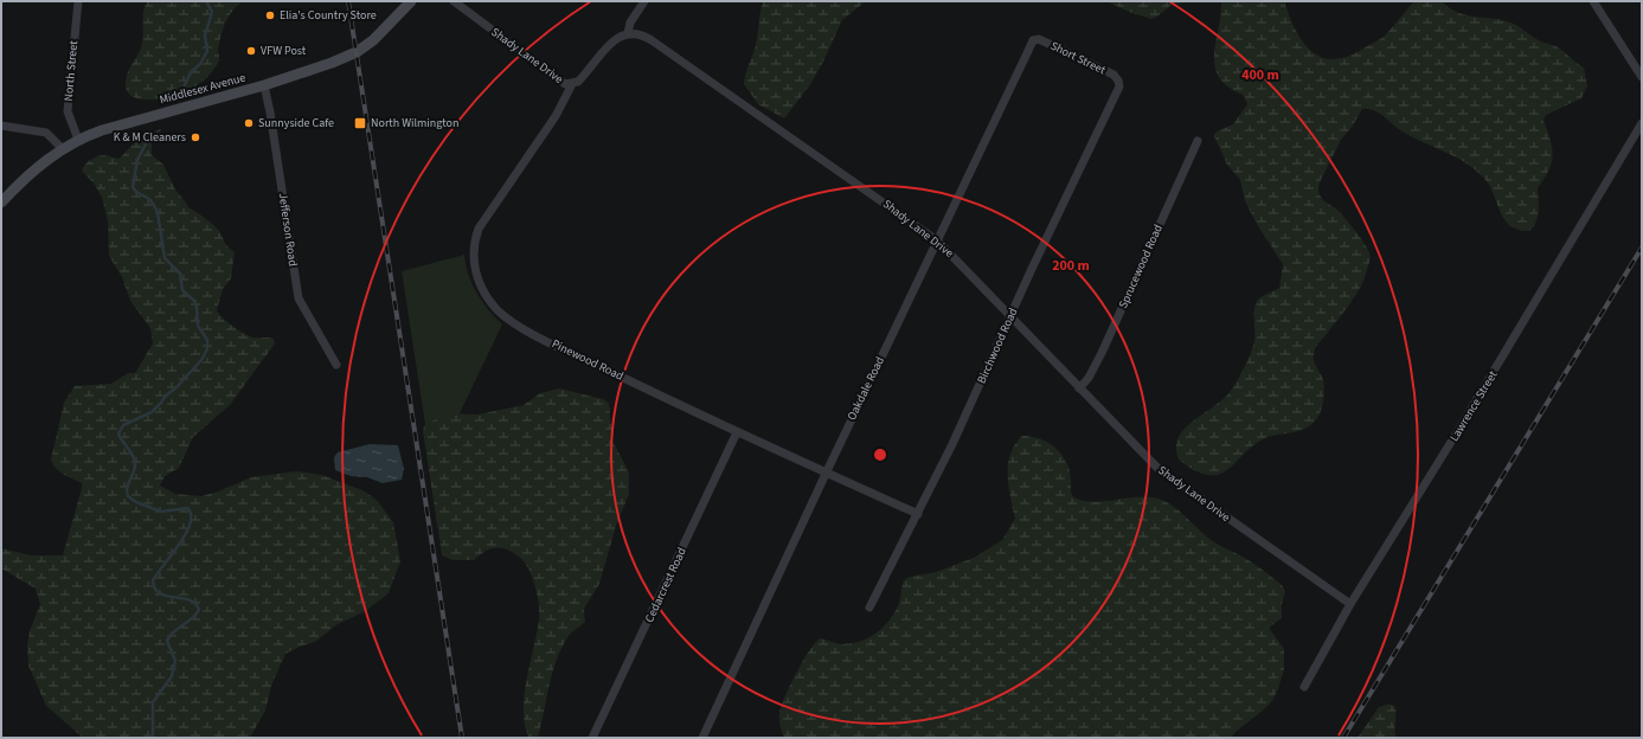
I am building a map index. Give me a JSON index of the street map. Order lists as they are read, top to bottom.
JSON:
{
  "streets": {
    "main road": ["Middlesex Avenue"],
    "street": [
      "Shady Lane Drive",
      "Short Street",
      "North Street",
      "Jefferson Road",
      "Sprucewood Road",
      "Birchwood Road",
      "Pinewood Road",
      "Oakdale Road",
      "Lawrence Street",
      "Cedarcrest Road"
    ]
  },
  "crossings": [
    ["Shady Lane Drive", "Sprucewood Road"],
    ["Shady Lane Drive", "Birchwood Road"],
    ["Shady Lane Drive", "Pinewood Road"],
    ["Shady Lane Drive", "Oakdale Road"],
    ["Shady Lane Drive", "Lawrence Street"],
    ["Short Street", "Birchwood Road"],
    ["Short Street", "Oakdale Road"],
    ["North Street", "Middlesex Avenue"],
    ["Middlesex Avenue", "Jefferson Road"],
    ["Birchwood Road", "Pinewood Road"],
    ["Pinewood Road", "Oakdale Road"],
    ["Pinewood Road", "Cedarcrest Road"]
  ],
  "places": {
    "other": [
      "Elia's Country Store",
      "VFW Post",
      "Sunnyside Cafe",
      "K & M Cleaners"
    ],
    "transit": ["North Wilmington"]
  },
  "rings": ["400 m", "200 m"]
}
